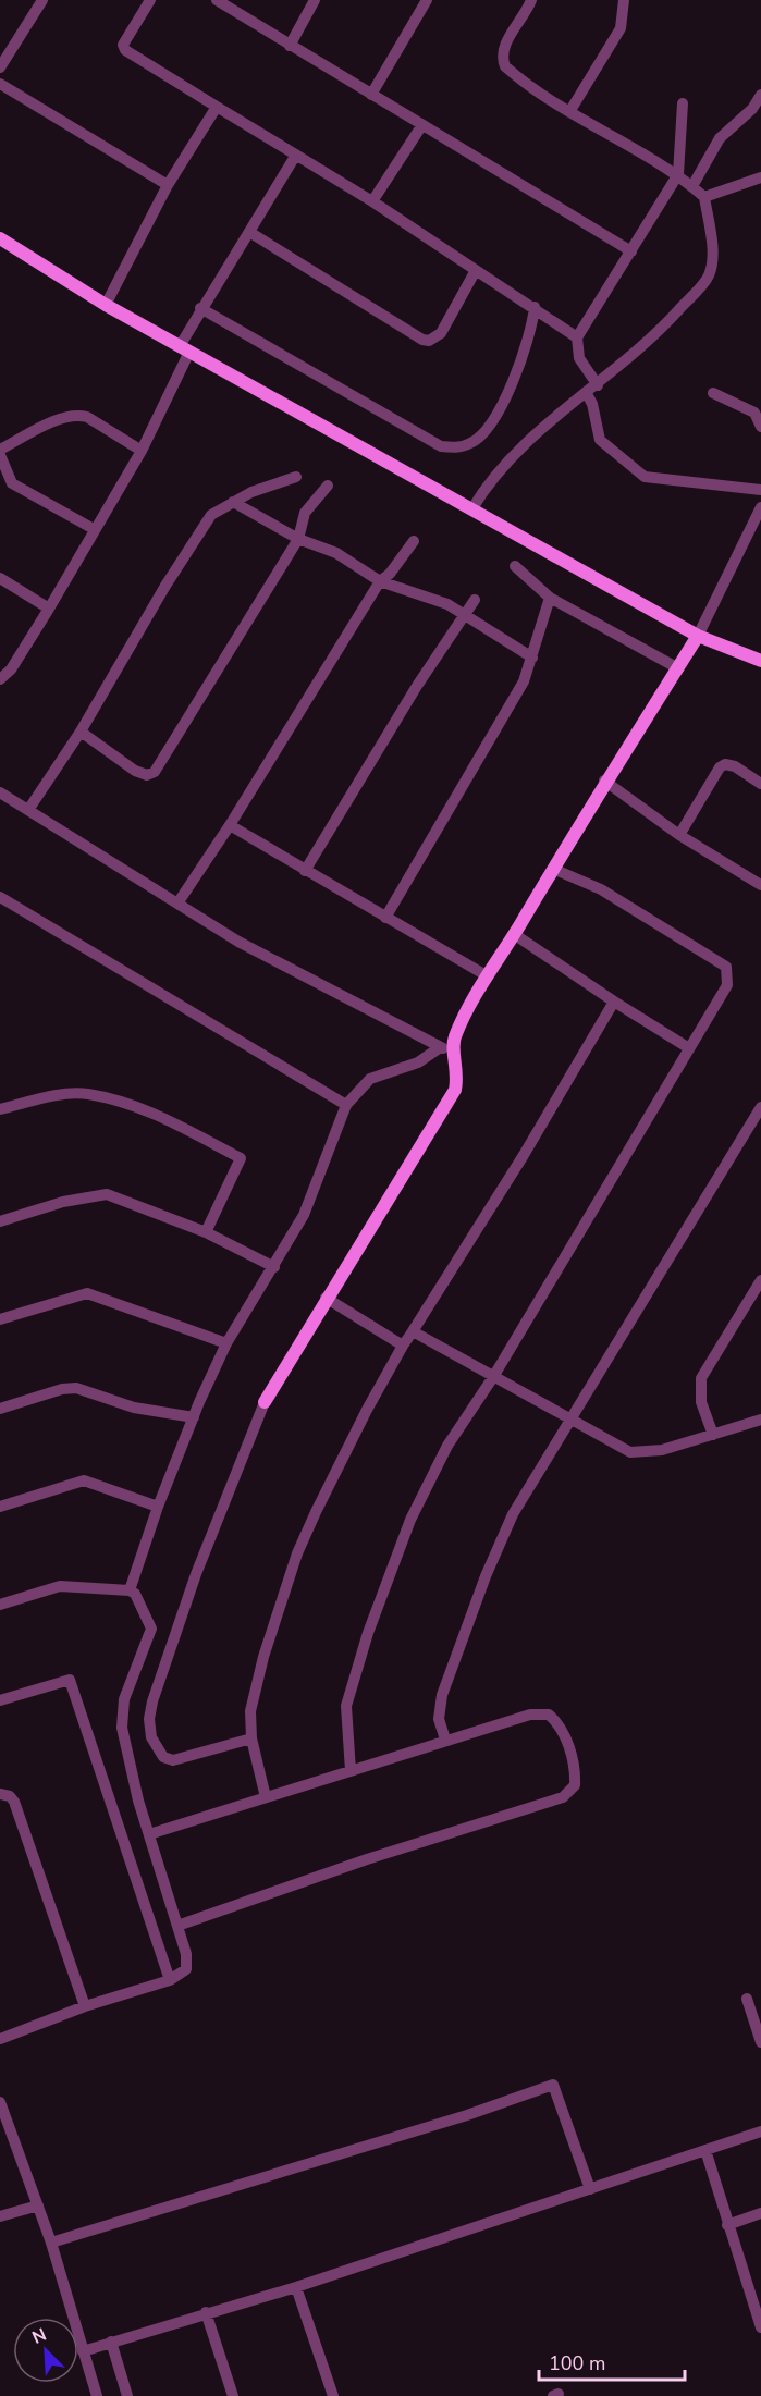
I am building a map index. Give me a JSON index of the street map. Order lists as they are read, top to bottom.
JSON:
{
  "scale_bar": "100 m",
  "north": "top left"
}
